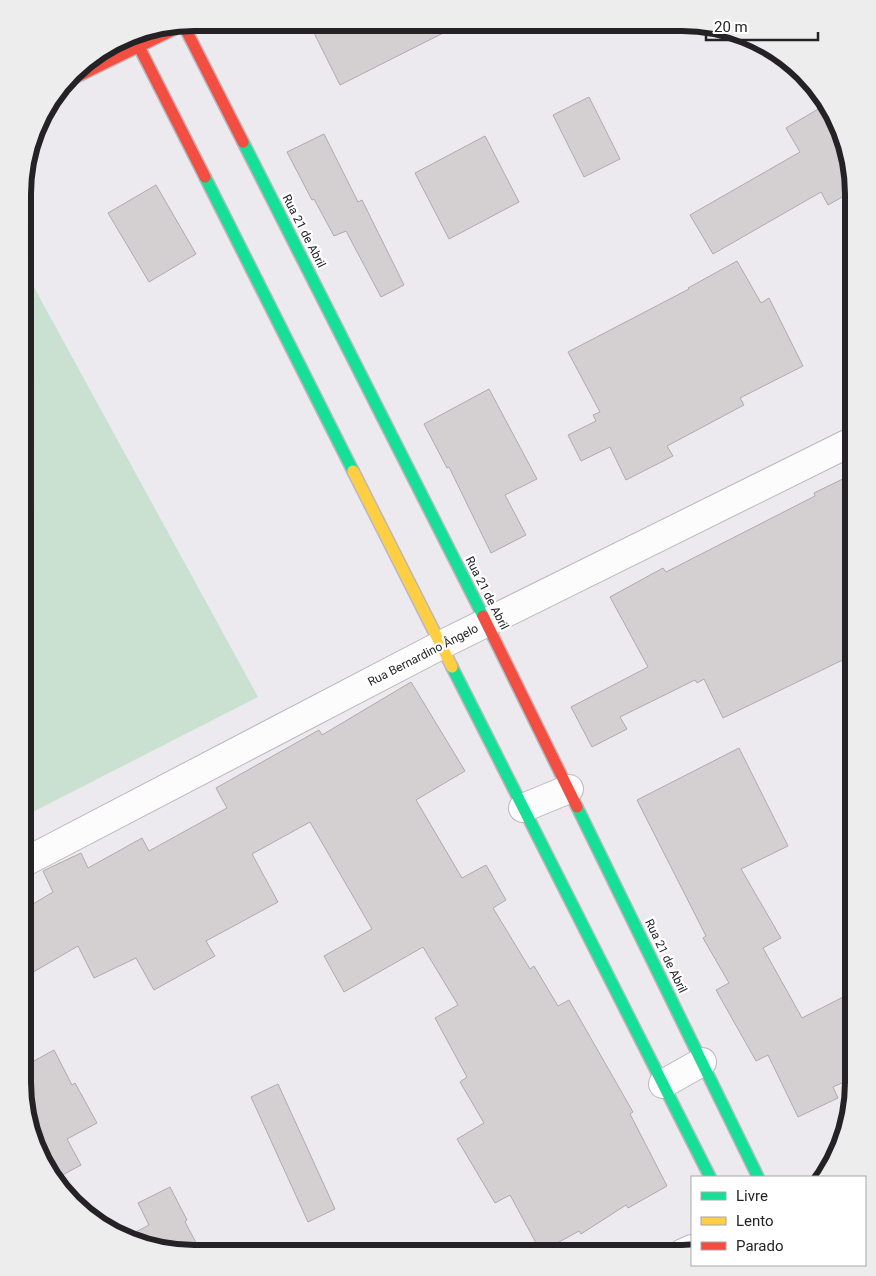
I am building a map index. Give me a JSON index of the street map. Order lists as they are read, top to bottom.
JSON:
{
  "streets": {
    "street": ["Rua 21 de Abril", "Rua Bernardino Ângelo"]
  },
  "crossings": [
    ["Rua 21 de Abril", "Rua Bernardino Ângelo"]
  ],
  "legend": ["Livre", "Lento", "Parado"],
  "scale_bar": "20 m"
}
